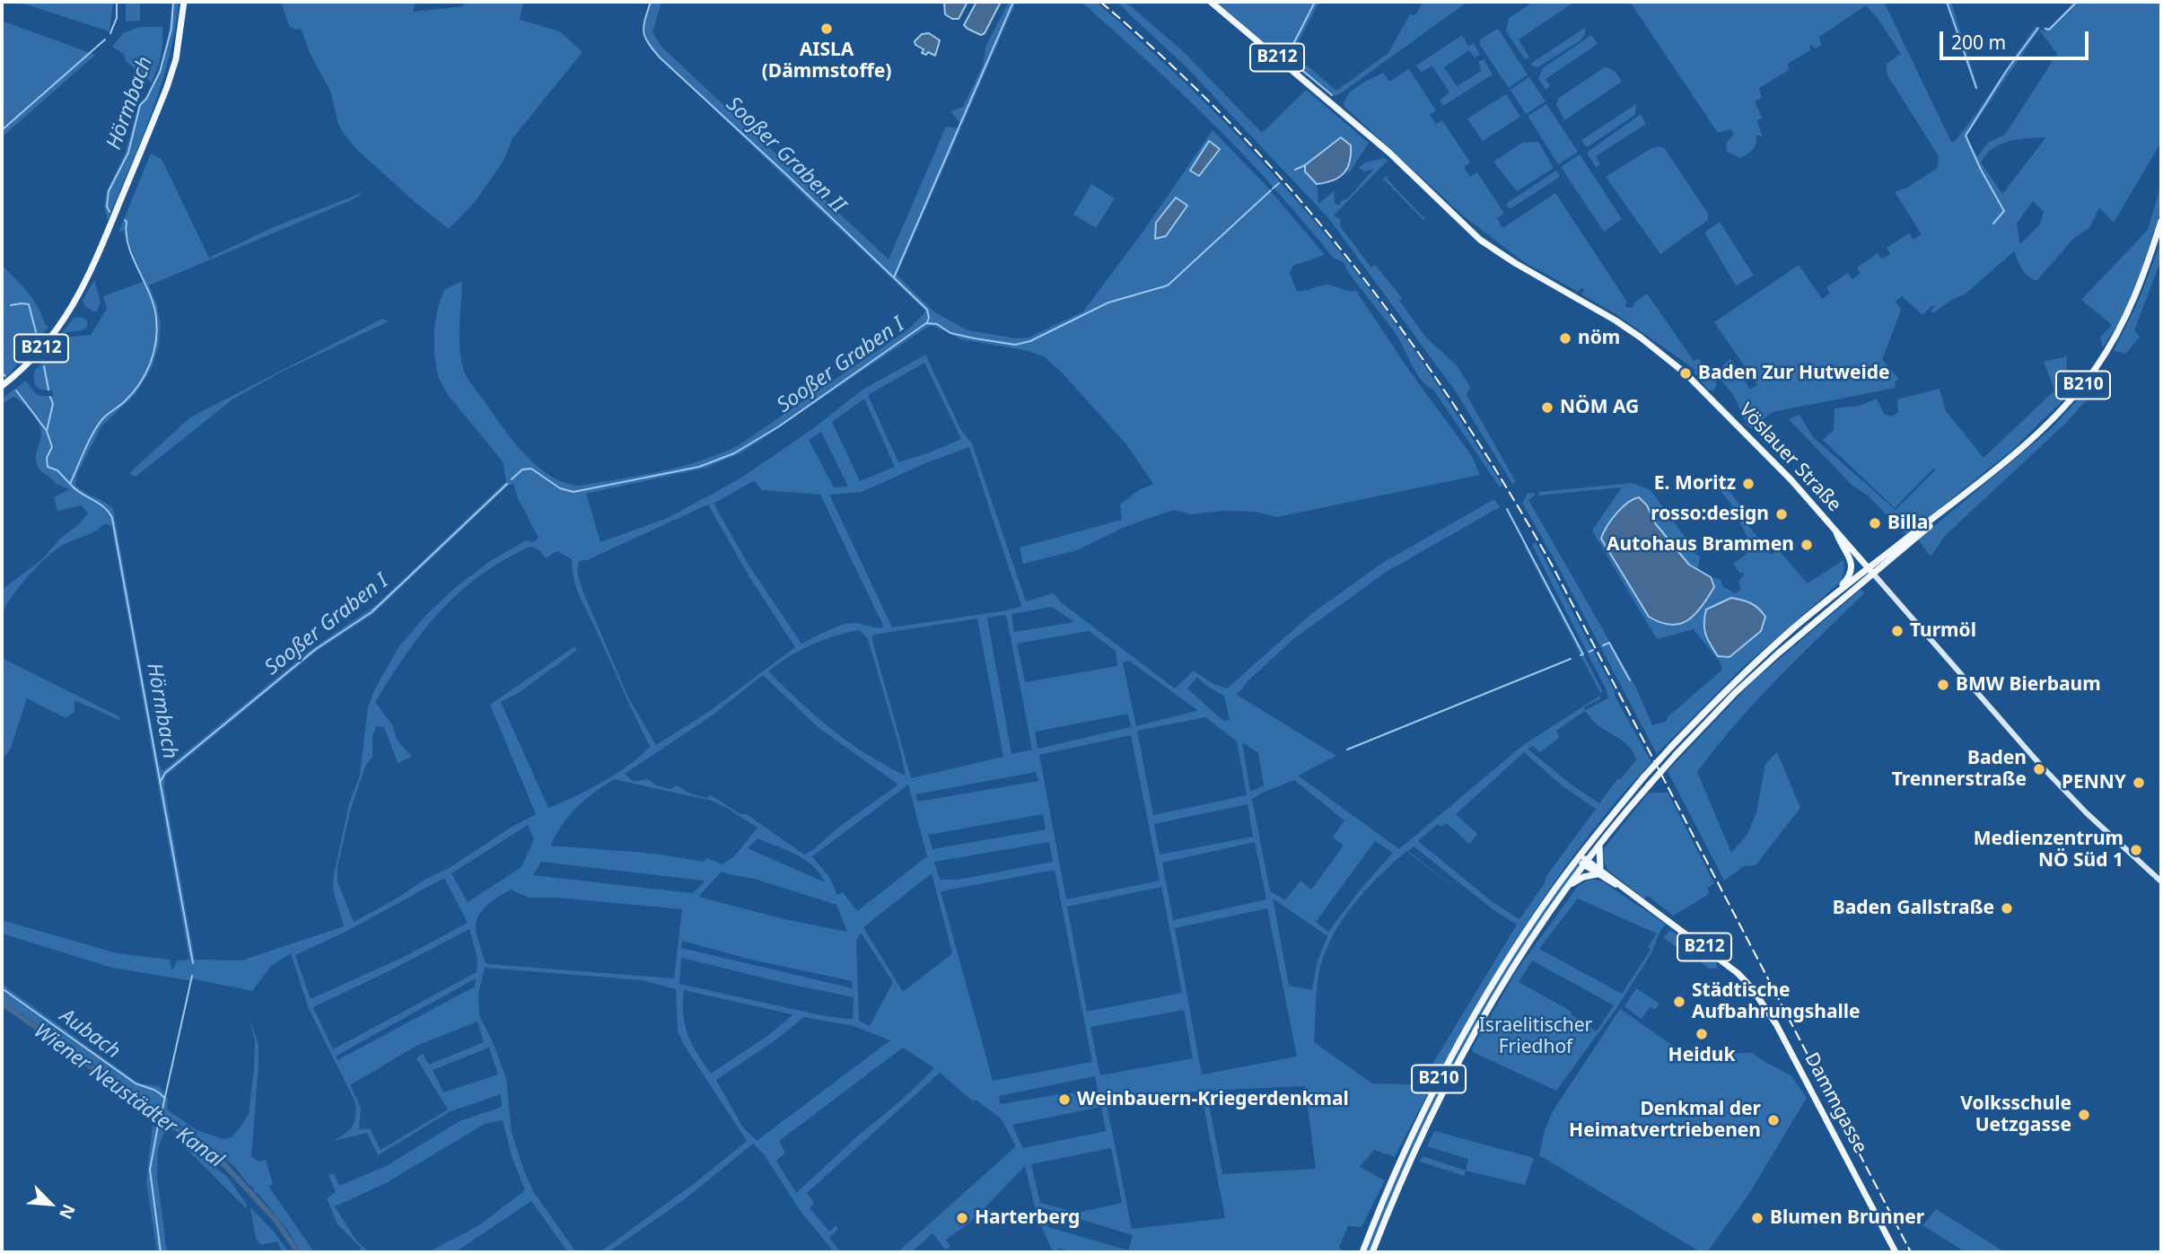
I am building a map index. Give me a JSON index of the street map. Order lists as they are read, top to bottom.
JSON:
{
  "streets": {
    "main road": [
      "B212",
      "B210",
      "Vöslauer Straße",
      "Dammgasse"
    ]
  },
  "crossings": [
    ["B210", "Vöslauer Straße"],
    ["B210", "Dammgasse"]
  ],
  "water": [
    "Hörmbach",
    "Sooßer Graben II",
    "Sooßer Graben I",
    "Aubach",
    "Wiener Neustädter Kanal"
  ],
  "parks": ["Israelitischer Friedhof"],
  "places": [
    "AISLA (Dämmstoffe)",
    "nöm",
    "Baden Zur Hutweide",
    "NÖM AG",
    "E. Moritz",
    "rosso:design",
    "Billa",
    "Autohaus Brammen",
    "Turmöl",
    "BMW Bierbaum",
    "Baden Trennerstraße",
    "PENNY",
    "Medienzentrum NÖ Süd 1",
    "Baden Gallstraße",
    "Städtische Aufbahrungshalle",
    "Heiduk",
    "Weinbauern-Kriegerdenkmal",
    "Volksschule Uetzgasse",
    "Denkmal der Heimatvertriebenen",
    "Harterberg",
    "Blumen Brunner"
  ],
  "scale_bar": "200 m",
  "north": "bottom right"
}
